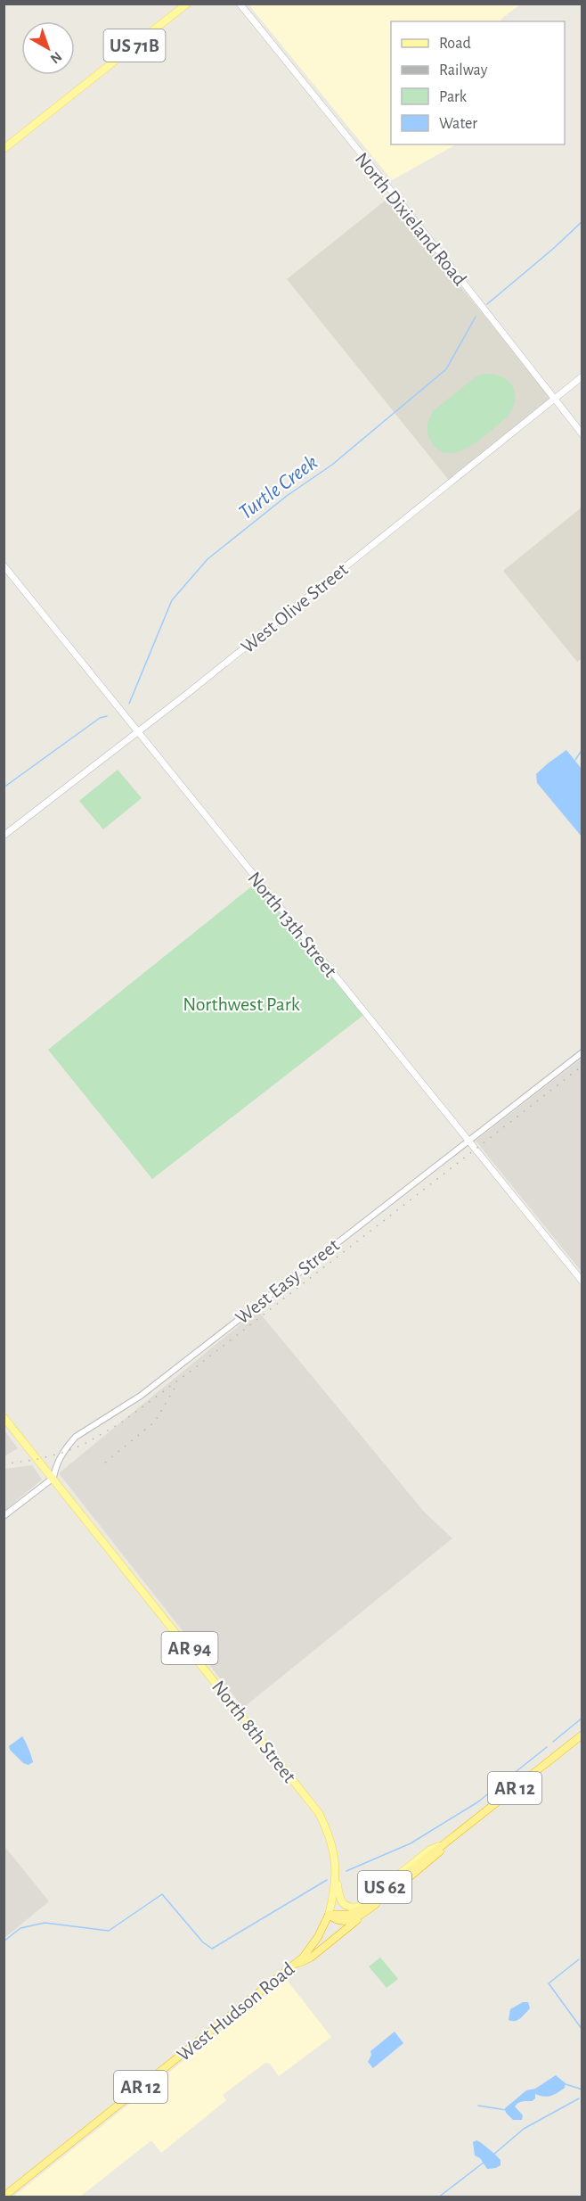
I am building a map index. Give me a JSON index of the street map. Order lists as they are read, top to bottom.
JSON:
{
  "streets": {
    "highway": ["AR 12", "US 62", "West Hudson Road"],
    "main road": [
      "US 71B",
      "North Dixieland Road",
      "West Olive Street",
      "North 13th Street",
      "AR 94",
      "North 8th Street"
    ],
    "street": ["West Easy Street"]
  },
  "crossings": [
    ["North Dixieland Road", "West Olive Street"],
    ["West Olive Street", "North 13th Street"],
    ["North 13th Street", "West Easy Street"],
    ["West Easy Street", "North 8th Street"],
    ["North 8th Street", "US 62"],
    ["North 8th Street", "West Hudson Road"],
    ["AR 12", "US 62"],
    ["AR 12", "West Hudson Road"],
    ["US 62", "West Hudson Road"]
  ],
  "water": ["Turtle Creek"],
  "parks": ["Northwest Park"],
  "legend": [
    "Road",
    "Railway",
    "Park",
    "Water"
  ],
  "north": "bottom right"
}
